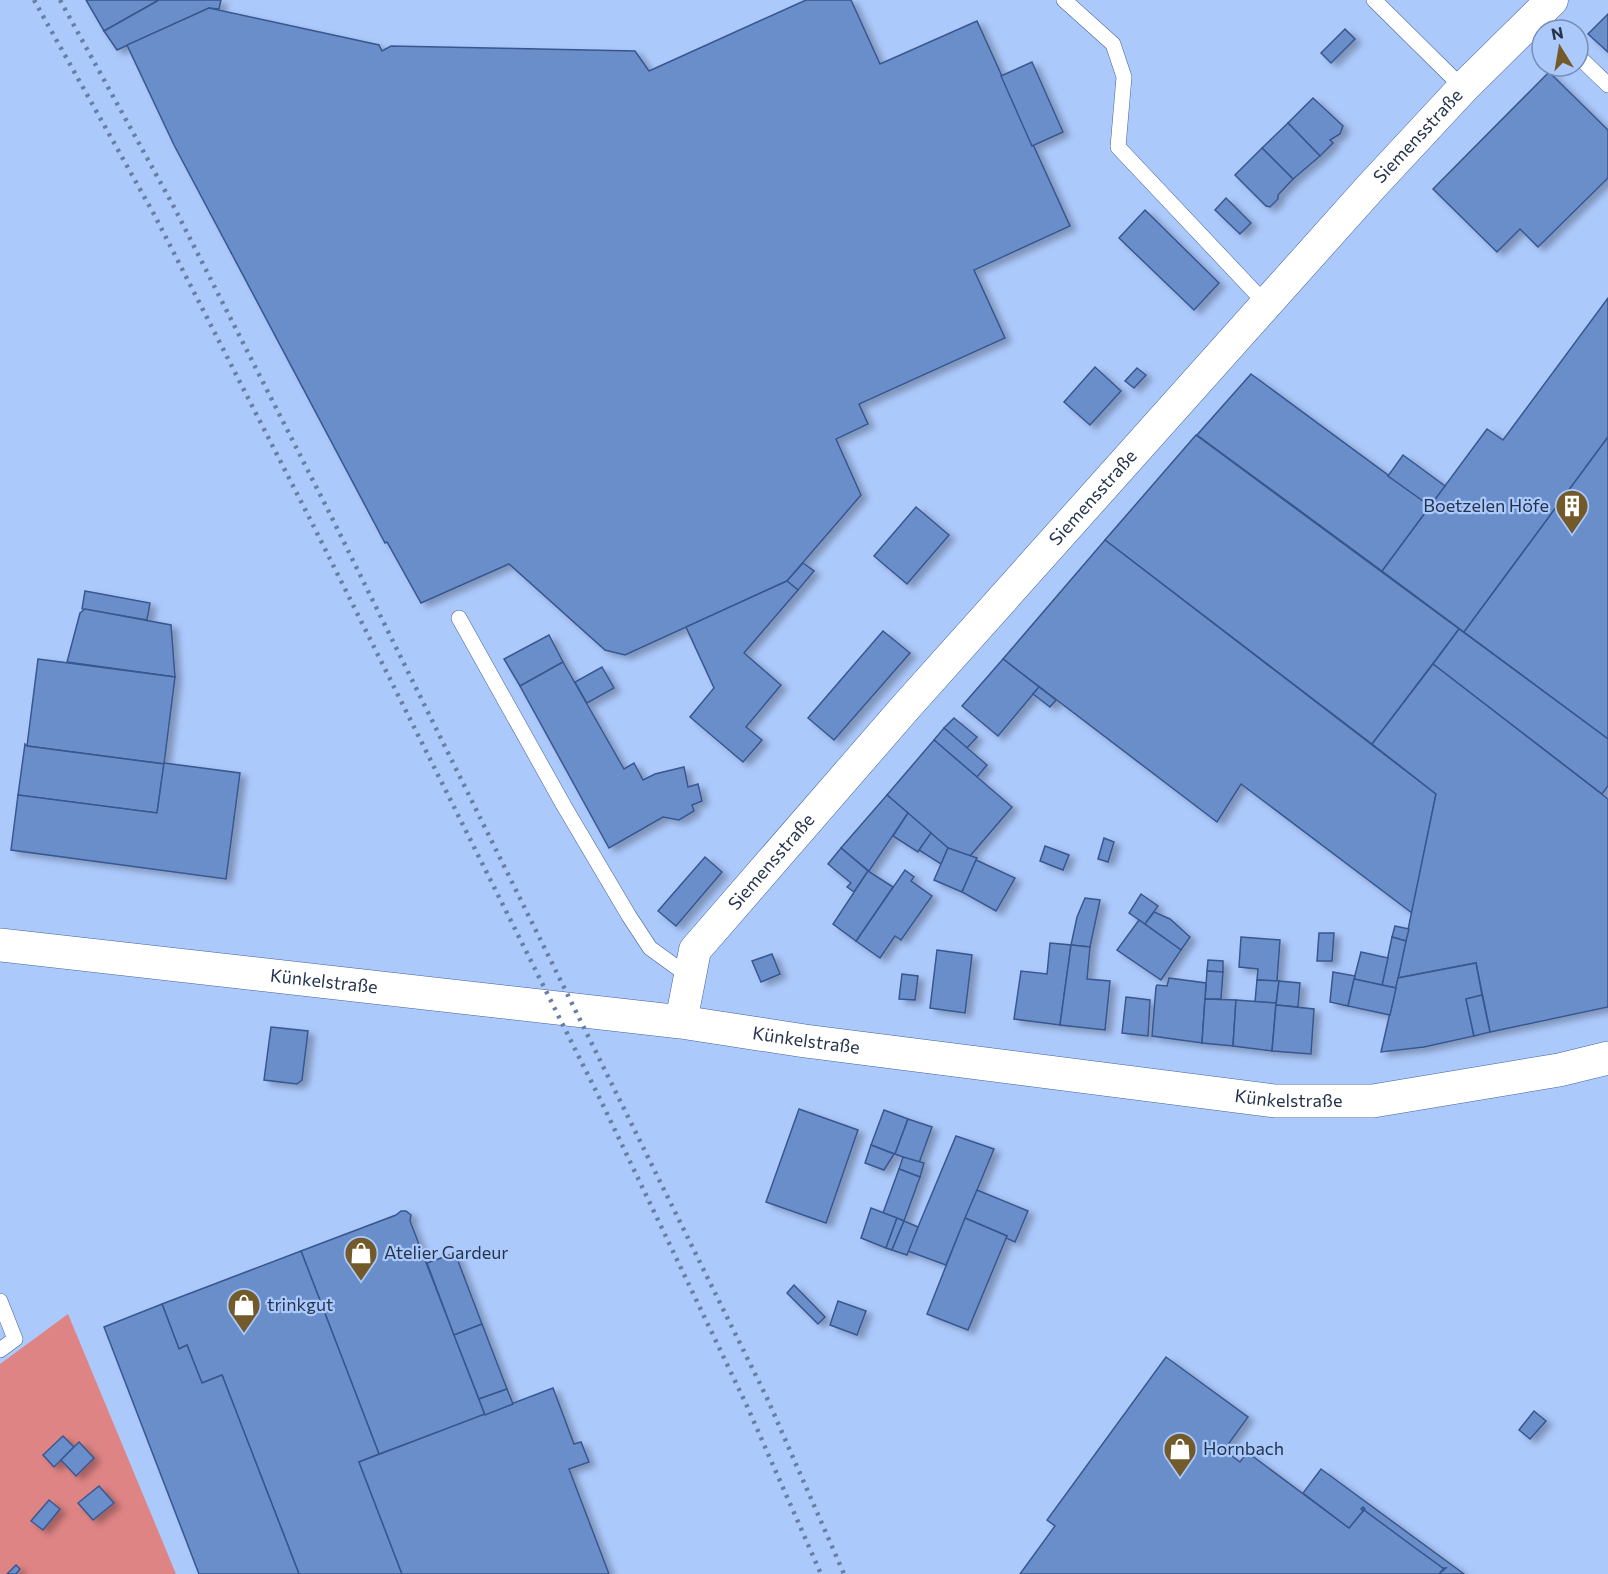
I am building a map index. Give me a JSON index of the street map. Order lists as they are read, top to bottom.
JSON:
{
  "streets": {
    "street": ["Siemensstraße", "Künkelstraße"]
  },
  "crossings": [
    ["Siemensstraße", "Künkelstraße"]
  ],
  "places": {
    "building": ["Boetzelen Höfe"],
    "shop": ["Atelier Gardeur", "trinkgut", "Hornbach"]
  },
  "north": "top"
}
